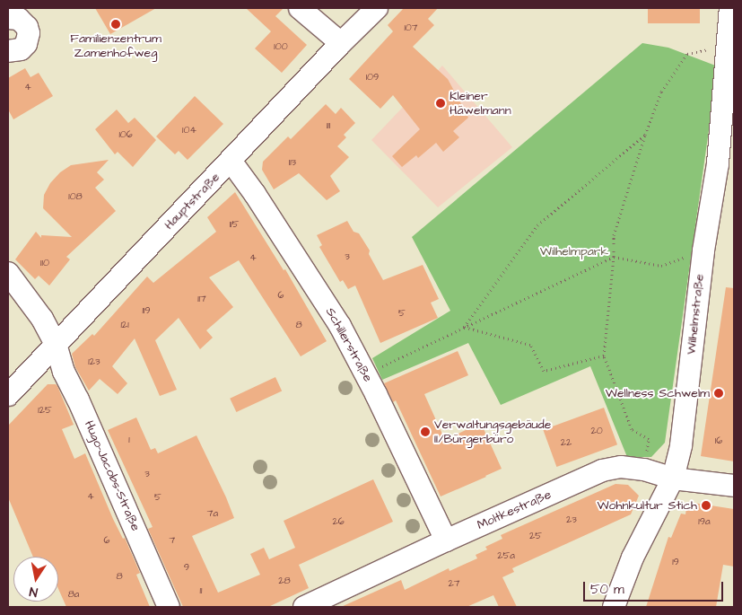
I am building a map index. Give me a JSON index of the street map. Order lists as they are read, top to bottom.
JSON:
{
  "streets": {
    "street": [
      "Hauptstraße",
      "Wilhelmstraße",
      "Schillerstraße",
      "Hugo-Jacobs-Straße",
      "Moltkestraße"
    ]
  },
  "crossings": [
    ["Hauptstraße", "Schillerstraße"],
    ["Hauptstraße", "Hugo-Jacobs-Straße"],
    ["Wilhelmstraße", "Moltkestraße"],
    ["Schillerstraße", "Moltkestraße"]
  ],
  "parks": ["Wilhelmpark"],
  "places": [
    "Familienzentrum Zamenhofweg",
    "Kleiner Häwelmann",
    "Wellness Schwelm",
    "Verwaltungsgebäude II/Bürgerbüro",
    "Wohnkultur Stich"
  ],
  "house_numbers": [
    "107",
    "100",
    "109",
    "4",
    "111",
    "104",
    "106",
    "113",
    "108",
    "115",
    "3",
    "4",
    "110",
    "6",
    "117",
    "119",
    "5",
    "121",
    "8",
    "123",
    "125",
    "20",
    "1",
    "16",
    "22",
    "3",
    "4",
    "5",
    "7a",
    "23",
    "26",
    "19a",
    "25",
    "6",
    "7",
    "25a",
    "19",
    "9",
    "8",
    "28",
    "27",
    "11",
    "8a"
  ],
  "scale_bar": "50 m",
  "north": "bottom"
}
